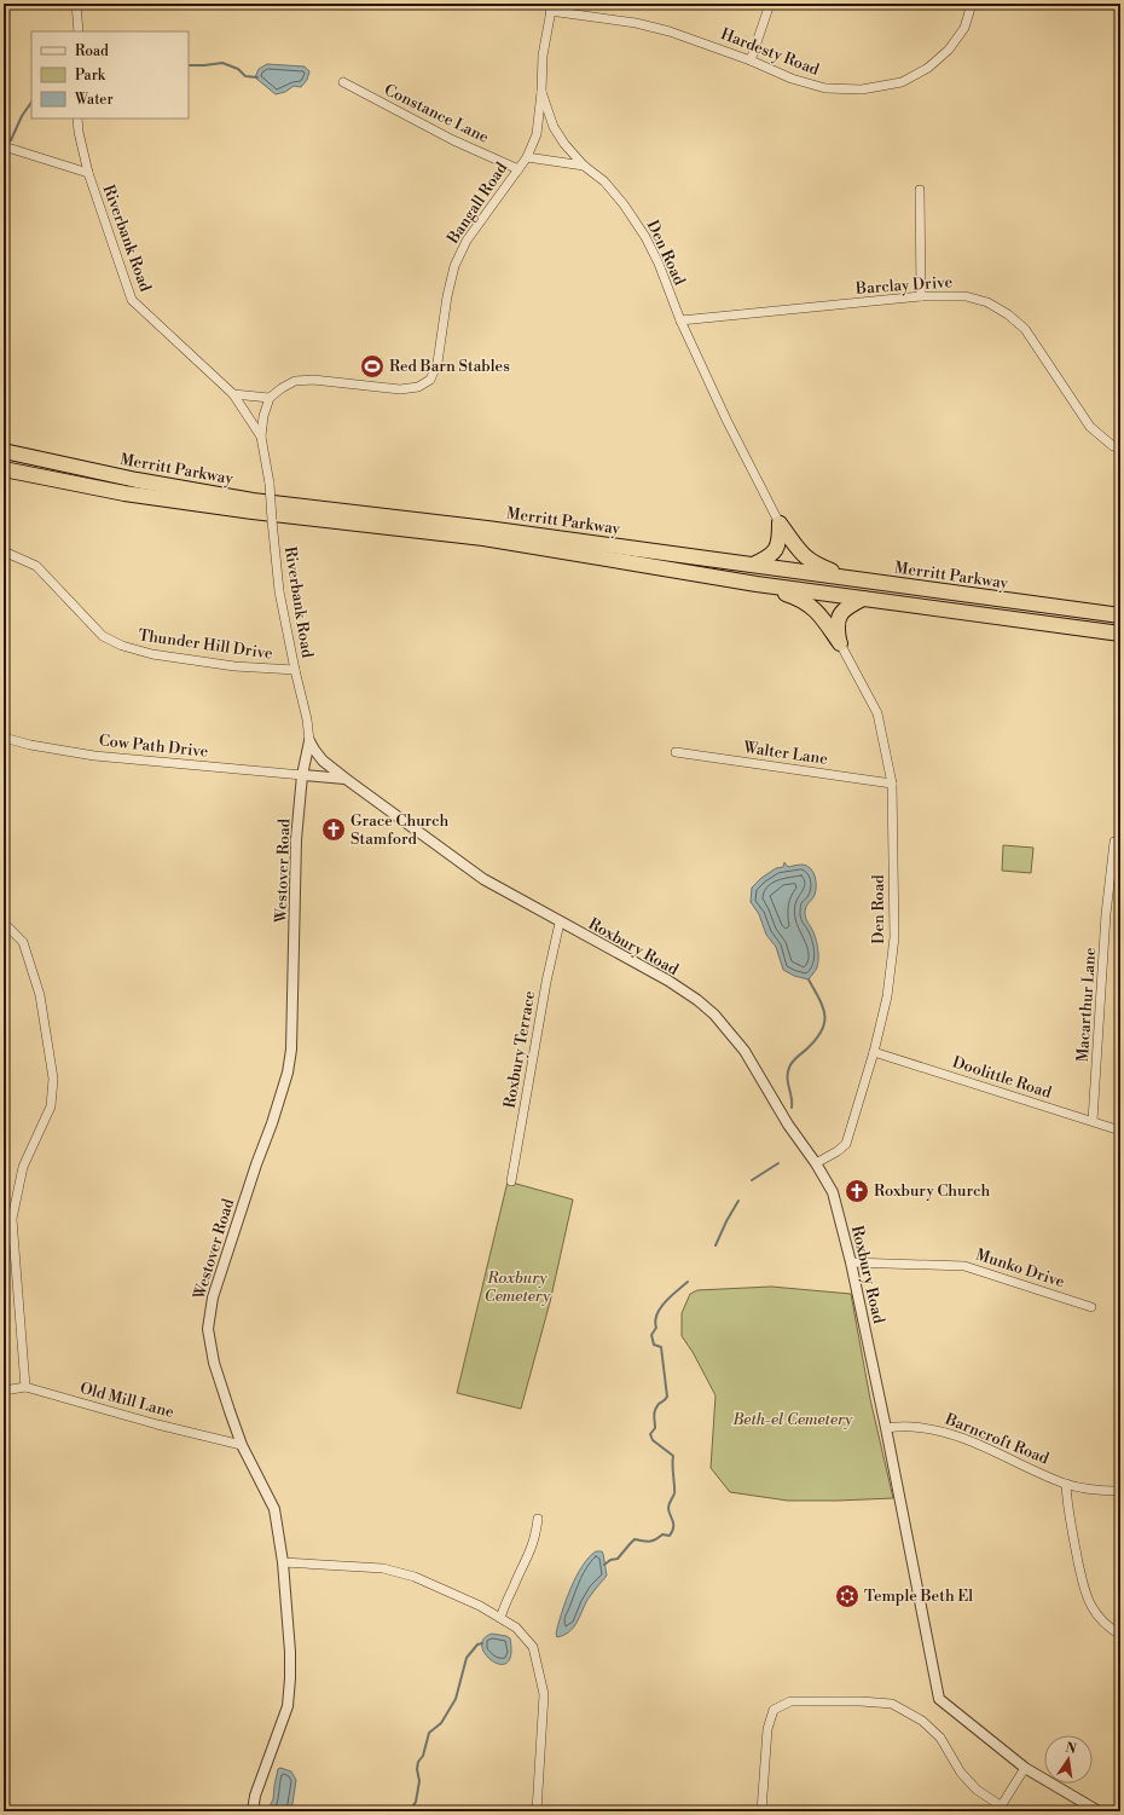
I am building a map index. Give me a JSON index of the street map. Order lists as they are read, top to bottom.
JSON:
{
  "streets": {
    "highway": ["Merritt Parkway"],
    "street": [
      "Hardesty Road",
      "Constance Lane",
      "Bangall Road",
      "Riverbank Road",
      "Den Road",
      "Barclay Drive",
      "Thunder Hill Drive",
      "Cow Path Drive",
      "Walter Lane",
      "Westover Road",
      "Roxbury Road",
      "Macarthur Lane",
      "Roxbury Terrace",
      "Doolittle Road",
      "Munko Drive",
      "Old Mill Lane",
      "Barncroft Road"
    ]
  },
  "crossings": [
    ["Hardesty Road", "Den Road"],
    ["Constance Lane", "Bangall Road"],
    ["Bangall Road", "Riverbank Road"],
    ["Bangall Road", "Den Road"],
    ["Riverbank Road", "Thunder Hill Drive"],
    ["Riverbank Road", "Westover Road"],
    ["Riverbank Road", "Roxbury Road"],
    ["Den Road", "Barclay Drive"],
    ["Den Road", "Walter Lane"],
    ["Den Road", "Roxbury Road"],
    ["Den Road", "Doolittle Road"],
    ["Cow Path Drive", "Westover Road"],
    ["Cow Path Drive", "Roxbury Road"],
    ["Westover Road", "Roxbury Road"],
    ["Westover Road", "Old Mill Lane"],
    ["Roxbury Road", "Roxbury Terrace"],
    ["Roxbury Road", "Munko Drive"],
    ["Roxbury Road", "Barncroft Road"],
    ["Macarthur Lane", "Doolittle Road"]
  ],
  "parks": ["Roxbury Cemetery", "Beth-el Cemetery"],
  "places": {
    "sports": ["Red Barn Stables"],
    "church": ["Grace Church Stamford", "Roxbury Church"],
    "synagogue": ["Temple Beth El"]
  },
  "legend": ["Road", "Park", "Water"],
  "north": "top"
}
